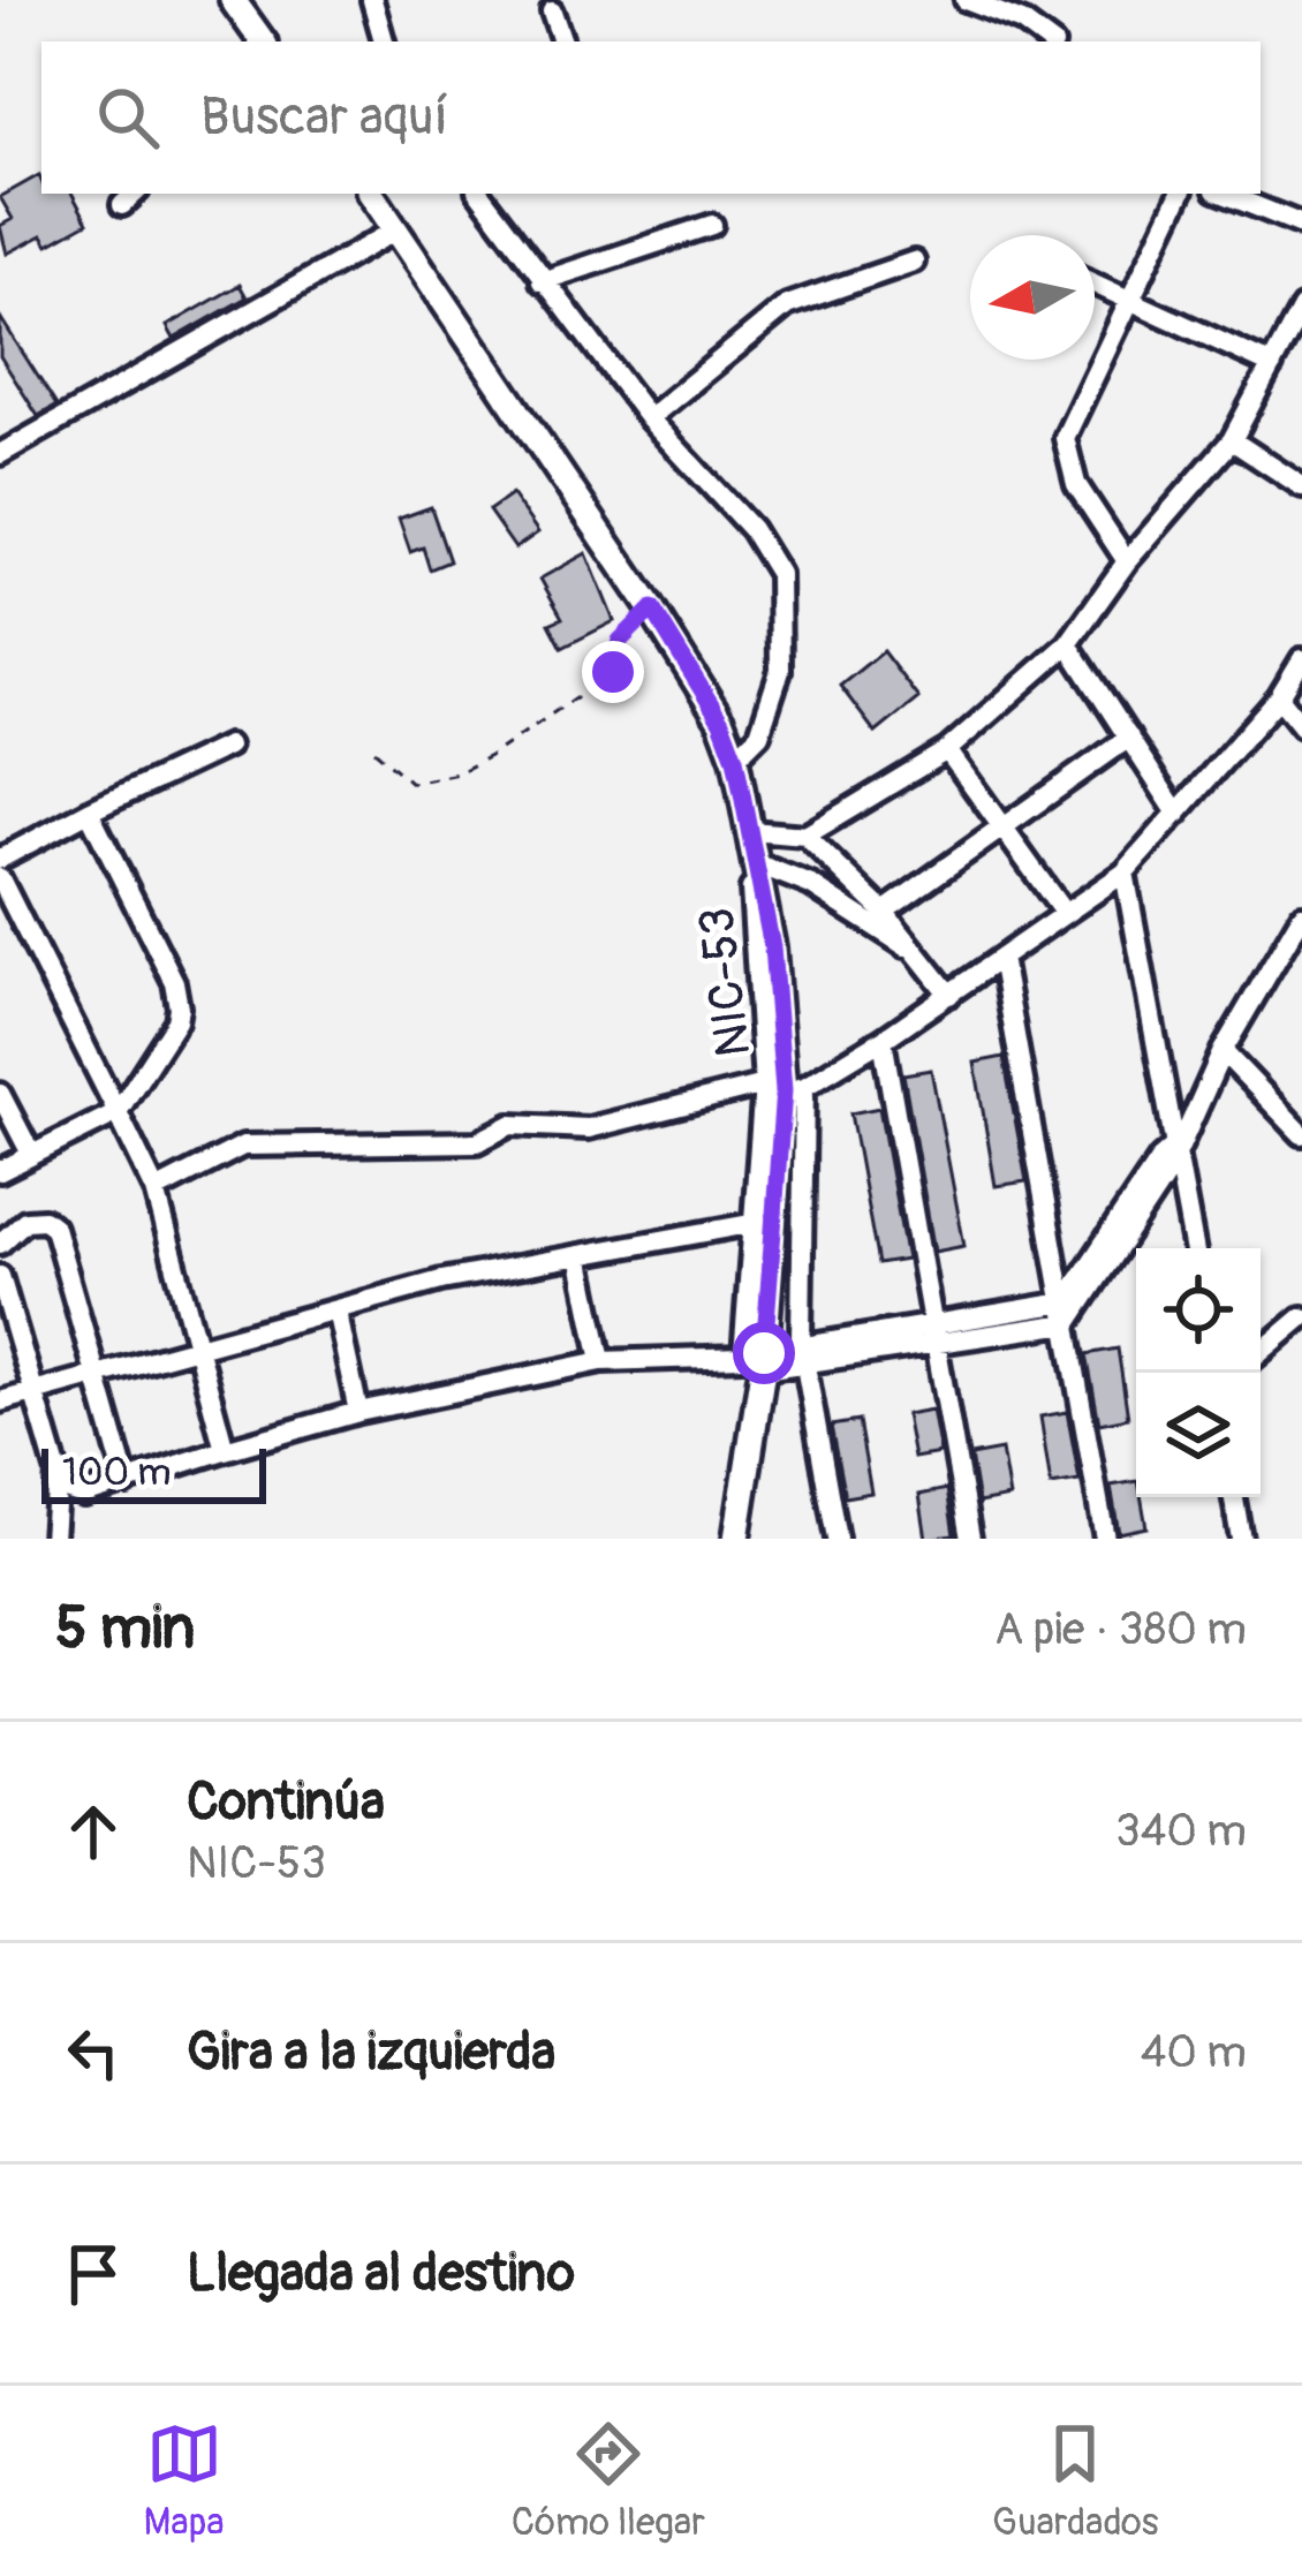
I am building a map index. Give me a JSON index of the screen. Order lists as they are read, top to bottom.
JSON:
{
  "streets": {
    "main road": ["NIC-53"]
  },
  "scale_bar": "100 m",
  "north": "left",
  "page": {
    "search": "Buscar aquí",
    "scale": "100 m",
    "heading": ["5 min", "A pie · 380 m"],
    "list": [
      ["Continúa", "NIC-53", "340 m"],
      ["Gira a la izquierda", "40 m"],
      "Llegada al destino"
    ],
    "nav": ["Mapa", "Cómo llegar", "Guardados"]
  }
}
